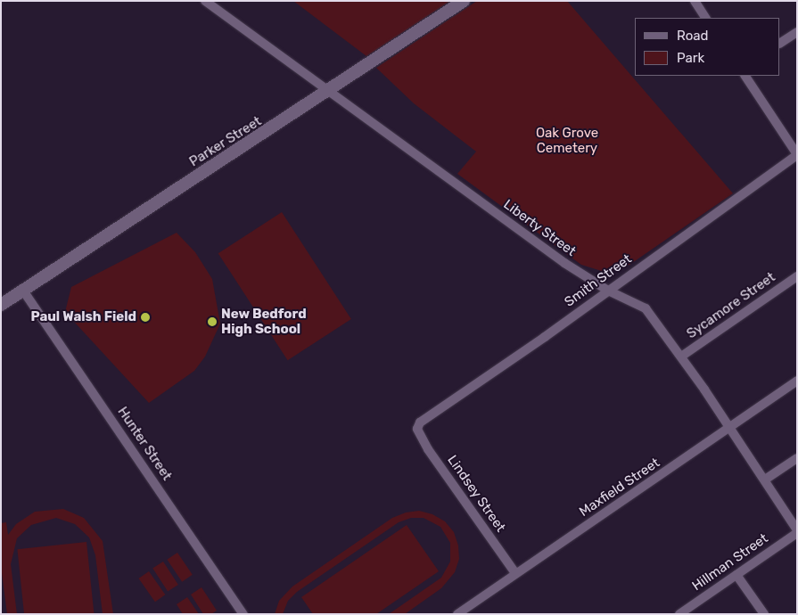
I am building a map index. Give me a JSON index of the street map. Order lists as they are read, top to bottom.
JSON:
{
  "streets": {
    "main road": ["Parker Street"],
    "street": [
      "Liberty Street",
      "Smith Street",
      "Sycamore Street",
      "Hunter Street",
      "Maxfield Street",
      "Lindsey Street",
      "Hillman Street"
    ]
  },
  "crossings": [
    ["Parker Street", "Liberty Street"],
    ["Parker Street", "Hunter Street"],
    ["Liberty Street", "Smith Street"],
    ["Liberty Street", "Sycamore Street"],
    ["Liberty Street", "Maxfield Street"],
    ["Liberty Street", "Hillman Street"],
    ["Smith Street", "Lindsey Street"],
    ["Maxfield Street", "Lindsey Street"]
  ],
  "parks": ["Oak Grove Cemetery"],
  "places": ["Paul Walsh Field", "New Bedford High School"],
  "legend": ["Road", "Park"]
}
